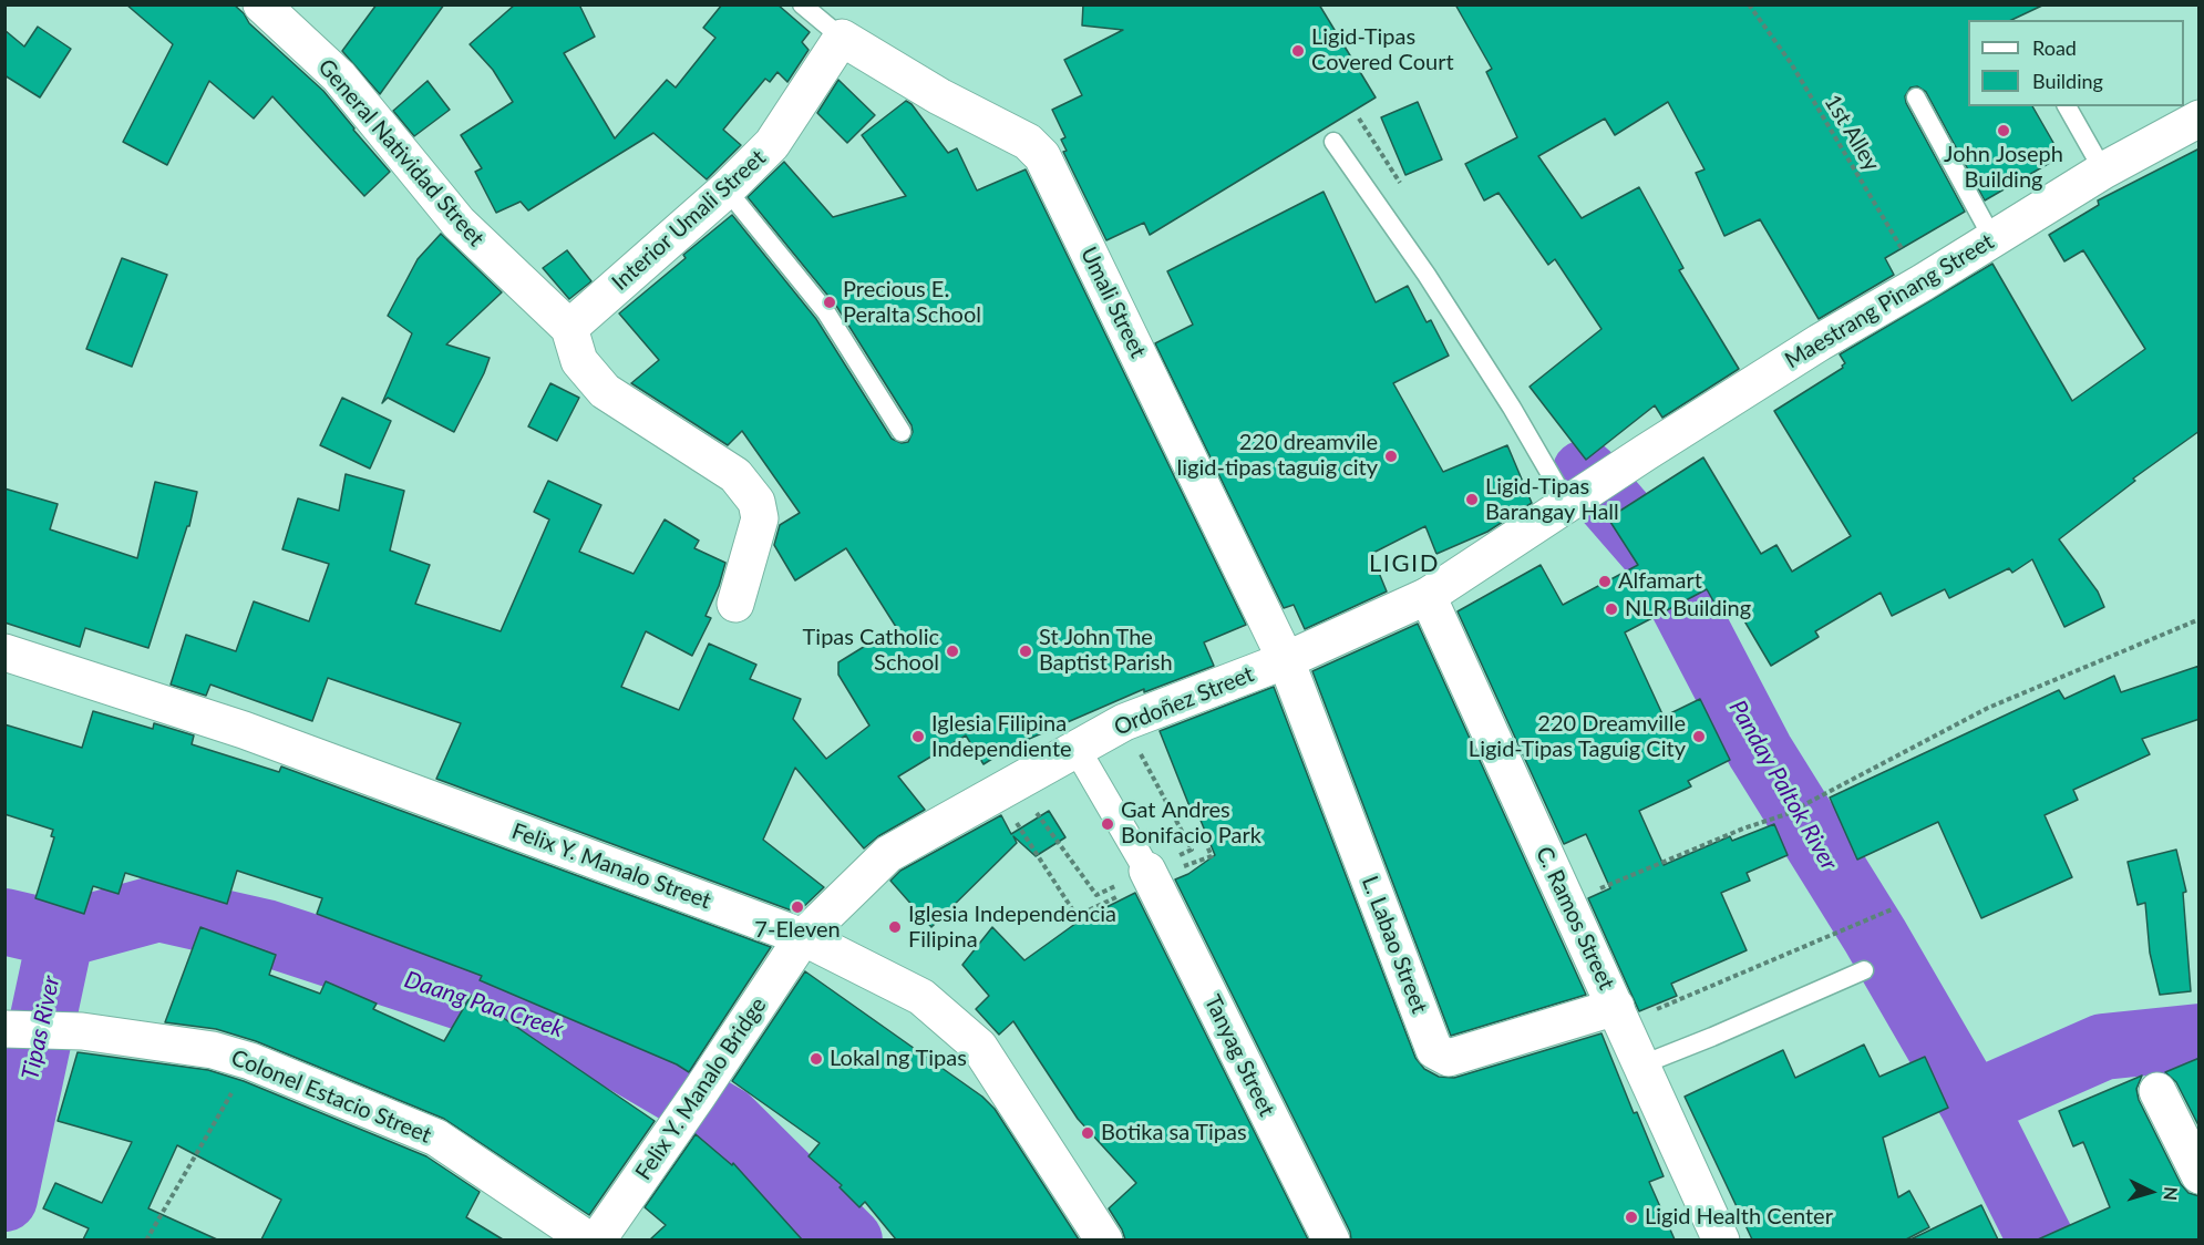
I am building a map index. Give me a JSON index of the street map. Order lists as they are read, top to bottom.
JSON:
{
  "streets": {
    "street": [
      "General Natividad Street",
      "Interior Umali Street",
      "Maestrang Pinang Street",
      "Umali Street",
      "Ordoñez Street",
      "Felix Y. Manalo Street",
      "C. Ramos Street",
      "L. Labao Street",
      "Tanyag Street",
      "Felix Y. Manalo Bridge",
      "Colonel Estacio Street"
    ],
    "path": ["1st Alley"]
  },
  "crossings": [
    ["1st Alley", "Maestrang Pinang Street"],
    ["General Natividad Street", "Interior Umali Street"],
    ["Interior Umali Street", "Umali Street"],
    ["Maestrang Pinang Street", "Ordoñez Street"],
    ["Umali Street", "Ordoñez Street"],
    ["Umali Street", "L. Labao Street"],
    ["Ordoñez Street", "Felix Y. Manalo Street"],
    ["Ordoñez Street", "C. Ramos Street"],
    ["Ordoñez Street", "L. Labao Street"],
    ["Ordoñez Street", "Felix Y. Manalo Bridge"],
    ["Felix Y. Manalo Street", "Felix Y. Manalo Bridge"],
    ["C. Ramos Street", "L. Labao Street"]
  ],
  "districts": ["LIGID"],
  "water": ["Panday Paltok River", "Daang Paa Creek", "Tipas River"],
  "places": [
    "Ligid-Tipas Covered Court",
    "John Joseph Building",
    "Precious E. Peralta School",
    "220 dreamvile ligid-tipas taguig city",
    "Ligid-Tipas Barangay Hall",
    "Alfamart",
    "NLR Building",
    "Tipas Catholic School",
    "St John The Baptist Parish",
    "Iglesia Filipina Independiente",
    "220 Dreamville Ligid-Tipas Taguig City",
    "Gat Andres Bonifacio Park",
    "7-Eleven",
    "Iglesia Independencia Filipina",
    "Lokal ng Tipas",
    "Botika sa Tipas",
    "Ligid Health Center"
  ],
  "legend": ["Road", "Building"],
  "north": "right"
}
